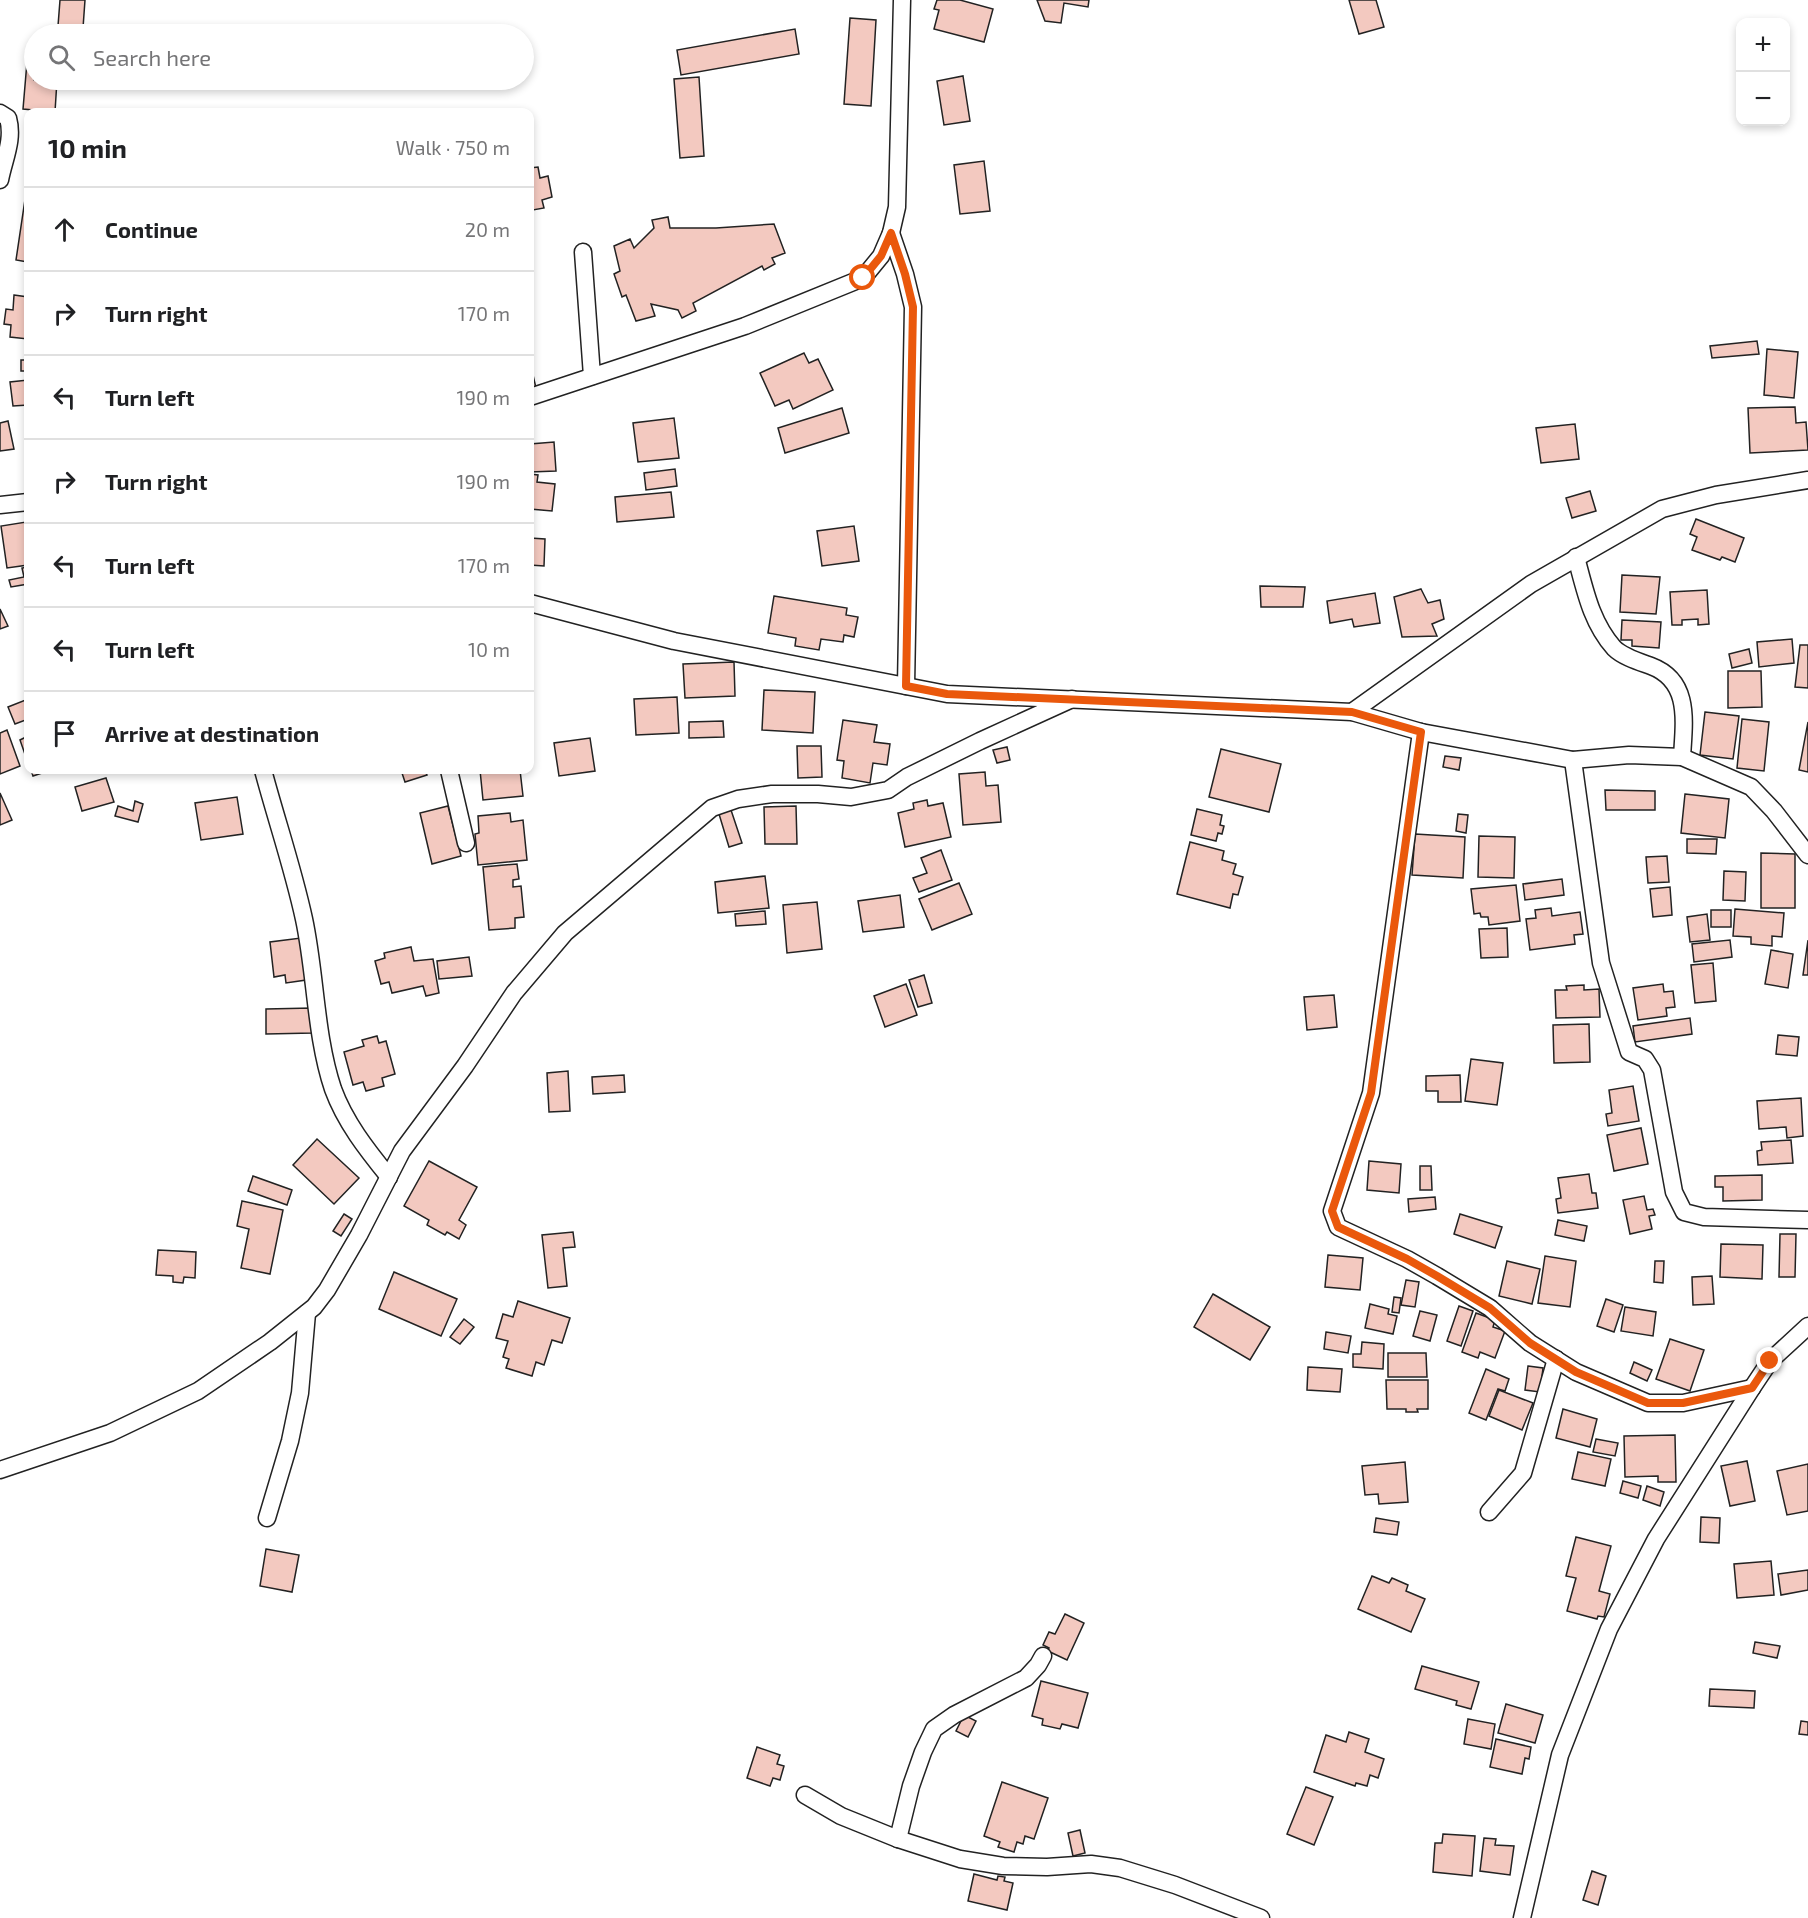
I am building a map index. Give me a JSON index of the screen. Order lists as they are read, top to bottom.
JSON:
{
  "page": {
    "map_buttons": ["+", "−"],
    "search": "Search here",
    "heading": ["10 min", "Walk · 750 m"],
    "list": [
      ["Continue", "20 m"],
      ["Turn right", "170 m"],
      ["Turn left", "190 m"],
      ["Turn right", "190 m"],
      ["Turn left", "170 m"],
      ["Turn left", "10 m"],
      "Arrive at destination"
    ]
  }
}
